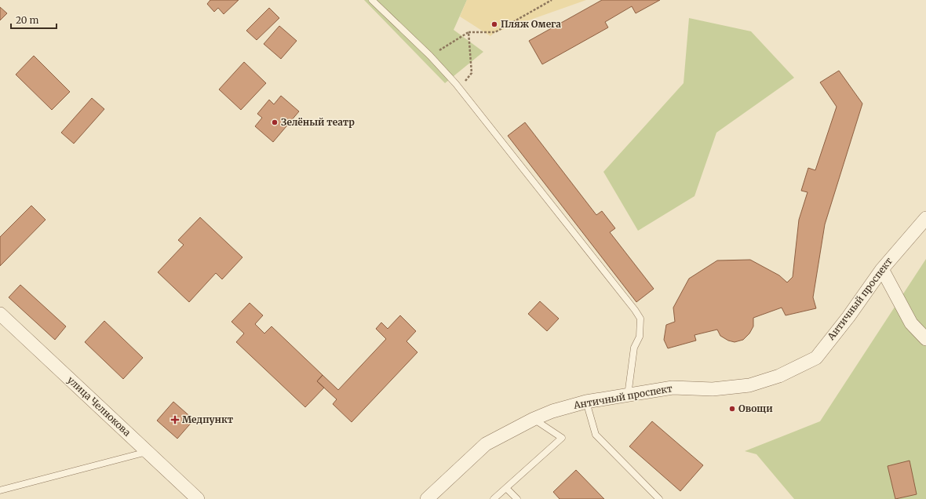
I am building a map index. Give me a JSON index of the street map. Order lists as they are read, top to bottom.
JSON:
{
  "streets": {
    "street": ["Античный проспект", "улица Челнокова"]
  },
  "places": {
    "other": ["Пляж Омега", "Зелёный театр", "Овощи"],
    "health": ["Медпункт"]
  },
  "scale_bar": "20 m"
}
